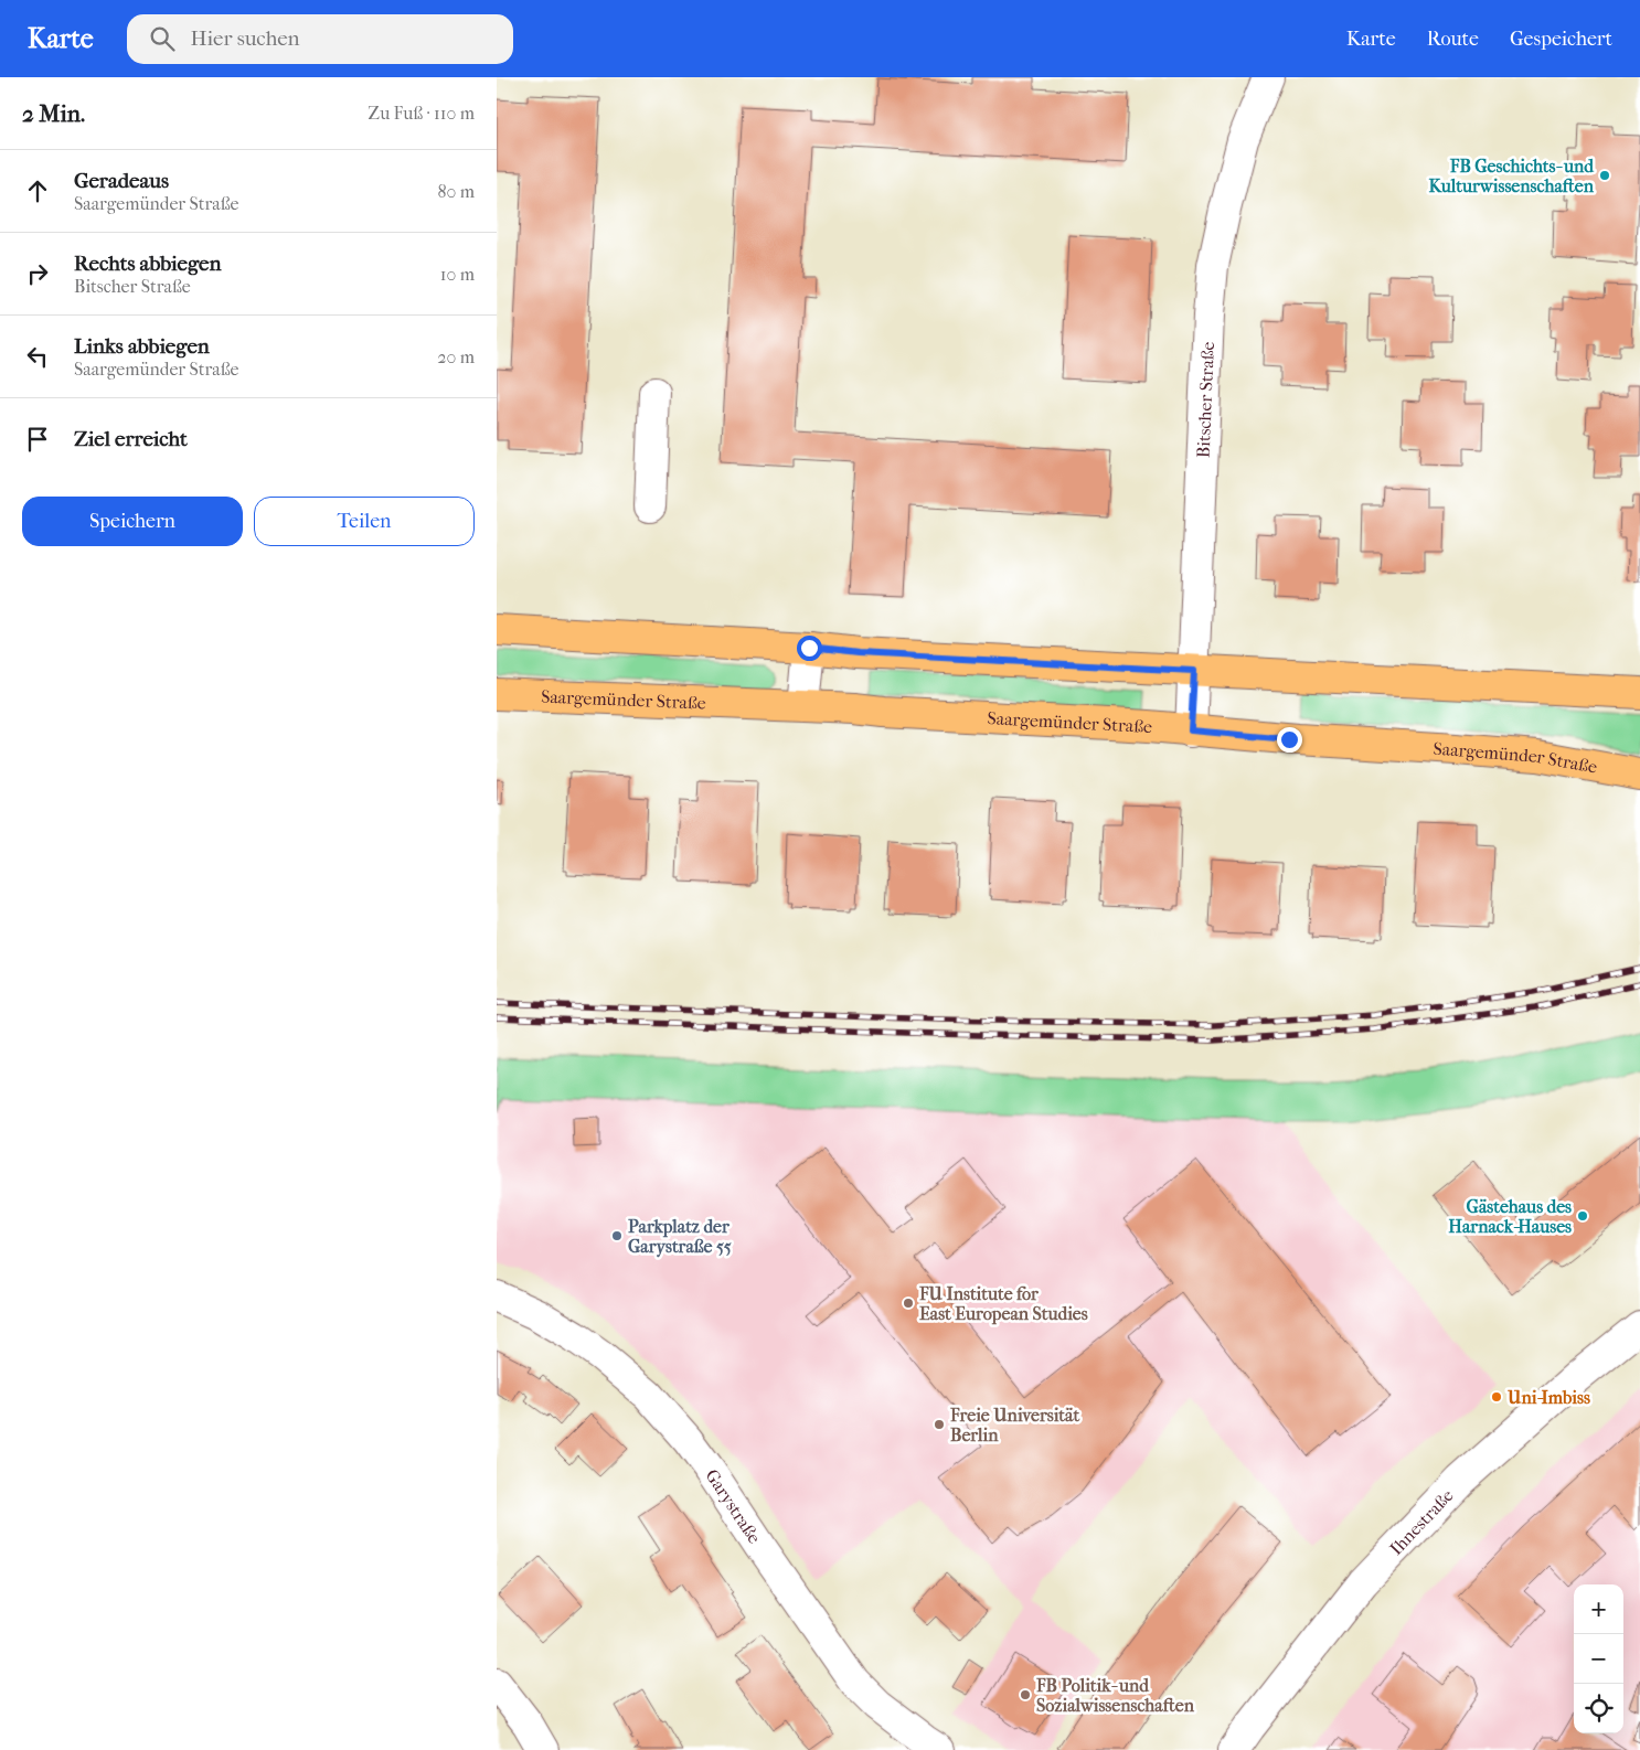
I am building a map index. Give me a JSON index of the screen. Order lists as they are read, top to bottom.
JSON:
{
  "streets": {
    "main road": ["Saargemünder Straße"],
    "street": ["Bitscher Straße", "Garystraße", "Ihnestraße"]
  },
  "crossings": [
    ["Bitscher Straße", "Saargemünder Straße"]
  ],
  "places": [
    "FB Geschichts- und Kulturwissenschaften",
    "Gästehaus des Harnack-Hauses",
    "Parkplatz der Garystraße 55",
    "FU Institute for East European Studies",
    "Uni-Imbiss",
    "Freie Universität Berlin",
    "FB Politik- und Sozialwissenschaften"
  ],
  "page": {
    "header": "Karte",
    "search": "Hier suchen",
    "nav": ["Karte", "Route", "Gespeichert"],
    "heading": ["2 Min.", "Zu Fuß · 110 m"],
    "list": [
      ["Geradeaus", "Saargemünder Straße", "80 m"],
      ["Rechts abbiegen", "Bitscher Straße", "10 m"],
      ["Links abbiegen", "Saargemünder Straße", "20 m"],
      "Ziel erreicht"
    ],
    "buttons": ["Speichern", "Teilen"],
    "map_buttons": ["+", "−"]
  }
}
